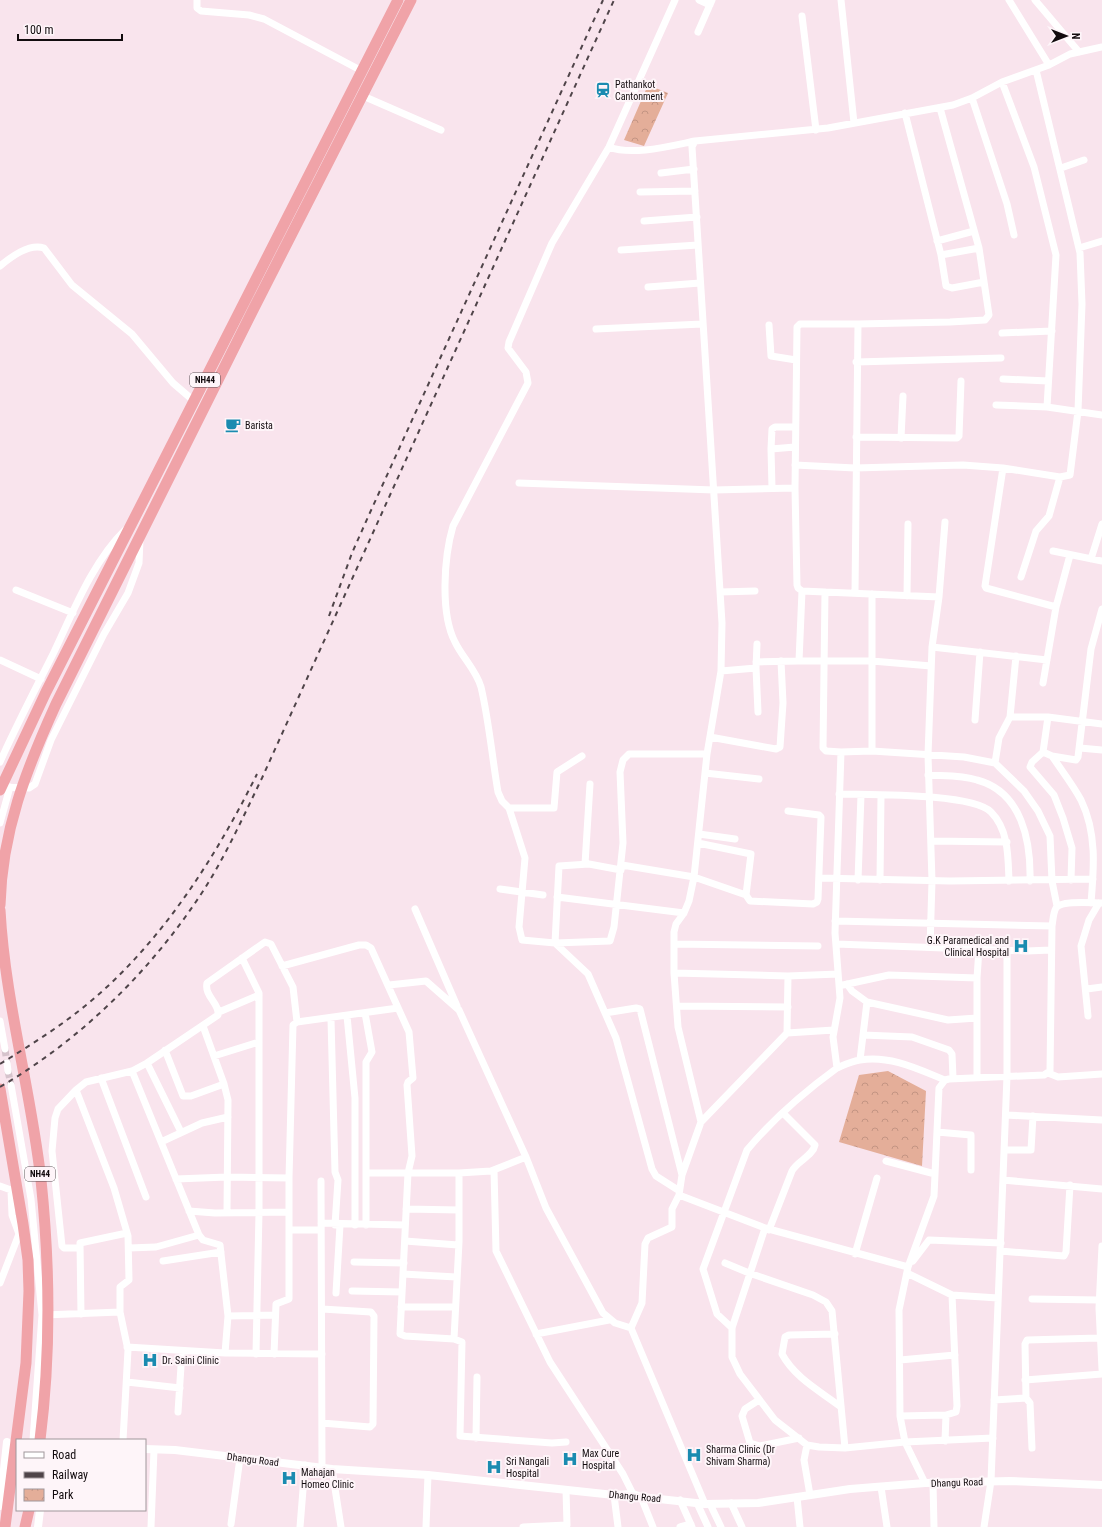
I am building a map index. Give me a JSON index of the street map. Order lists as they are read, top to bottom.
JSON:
{
  "streets": {
    "highway": ["NH44"],
    "street": ["Dhangu Road"]
  },
  "places": {
    "station": ["Pathankot Cantonment"],
    "cafe": ["Barista"],
    "hospital": [
      "G.K Paramedical and Clinical Hospital",
      "Dr. Saini Clinic",
      "Sharma Clinic (Dr Shivam Sharma)",
      "Max Cure Hospital",
      "Sri Nangali Hospital",
      "Mahajan Homeo Clinic"
    ]
  },
  "legend": ["Road", "Railway", "Park"],
  "scale_bar": "100 m",
  "north": "right"
}
